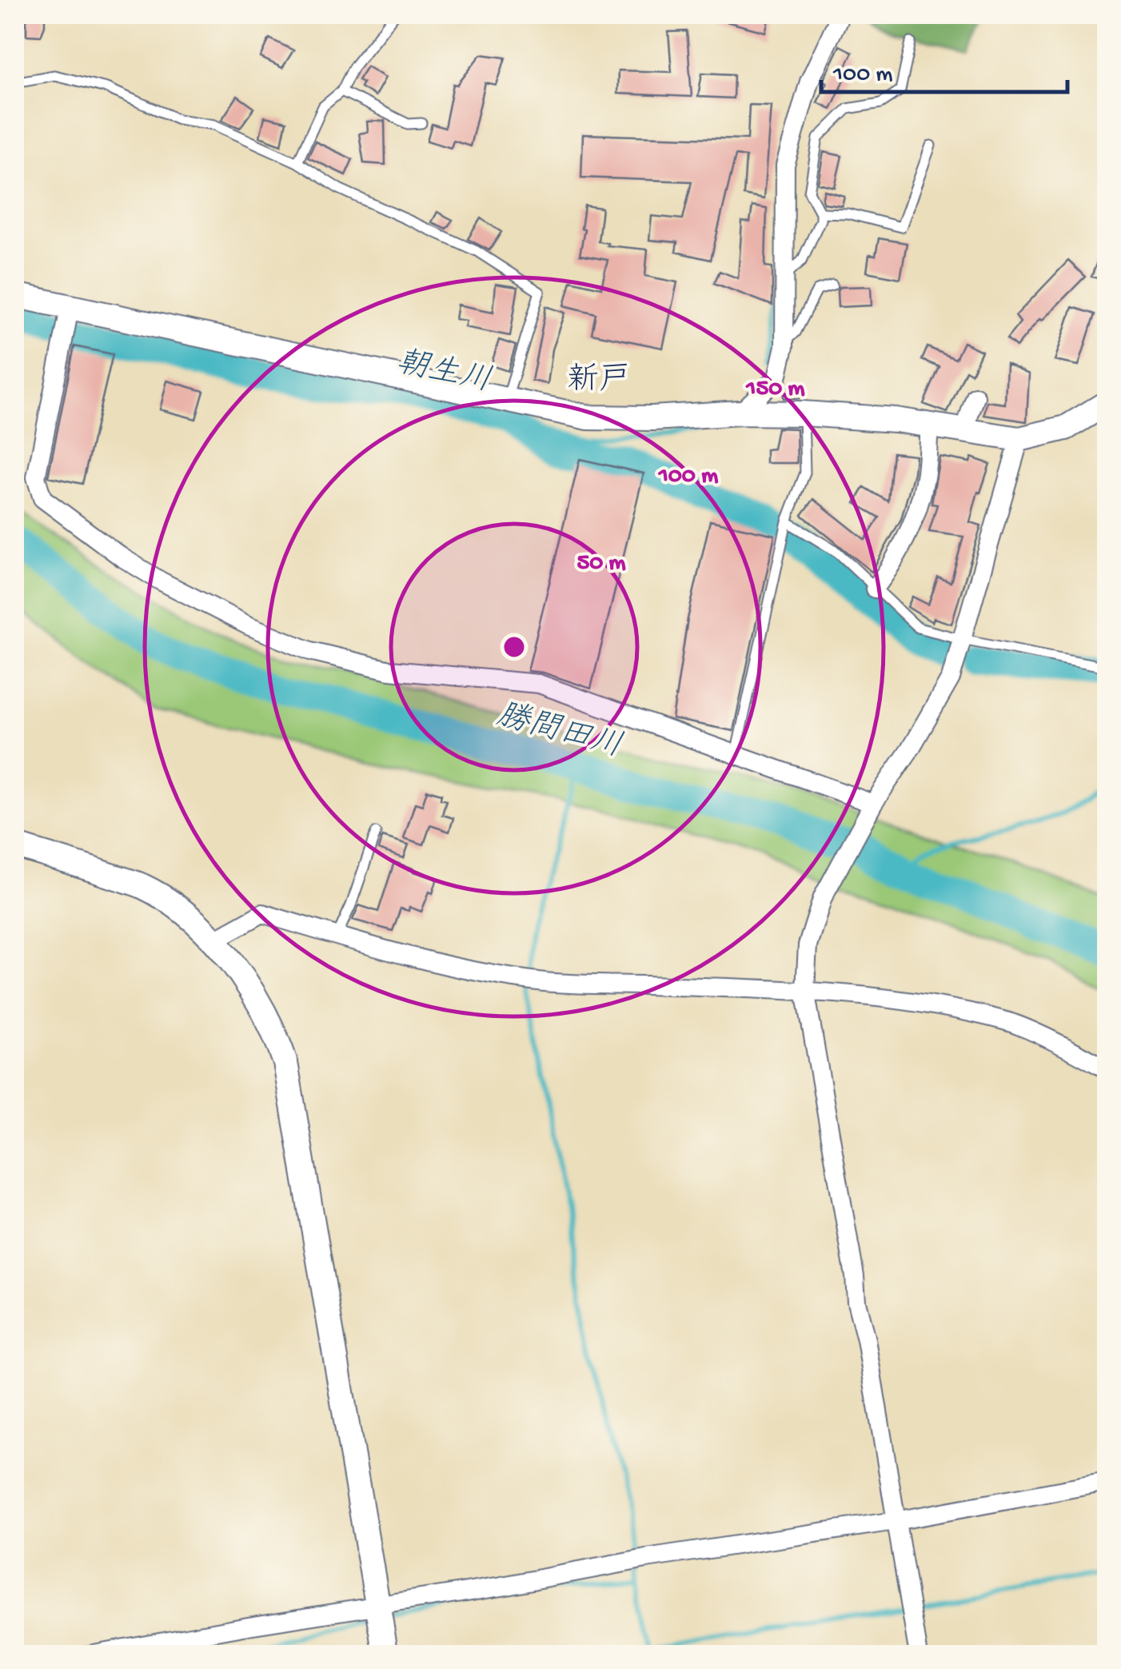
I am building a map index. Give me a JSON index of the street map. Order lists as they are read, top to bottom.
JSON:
{
  "districts": ["新戸"],
  "water": ["朝生川", "勝間田川"],
  "scale_bar": "100 m",
  "rings": ["150 m", "100 m", "50 m"]
}
